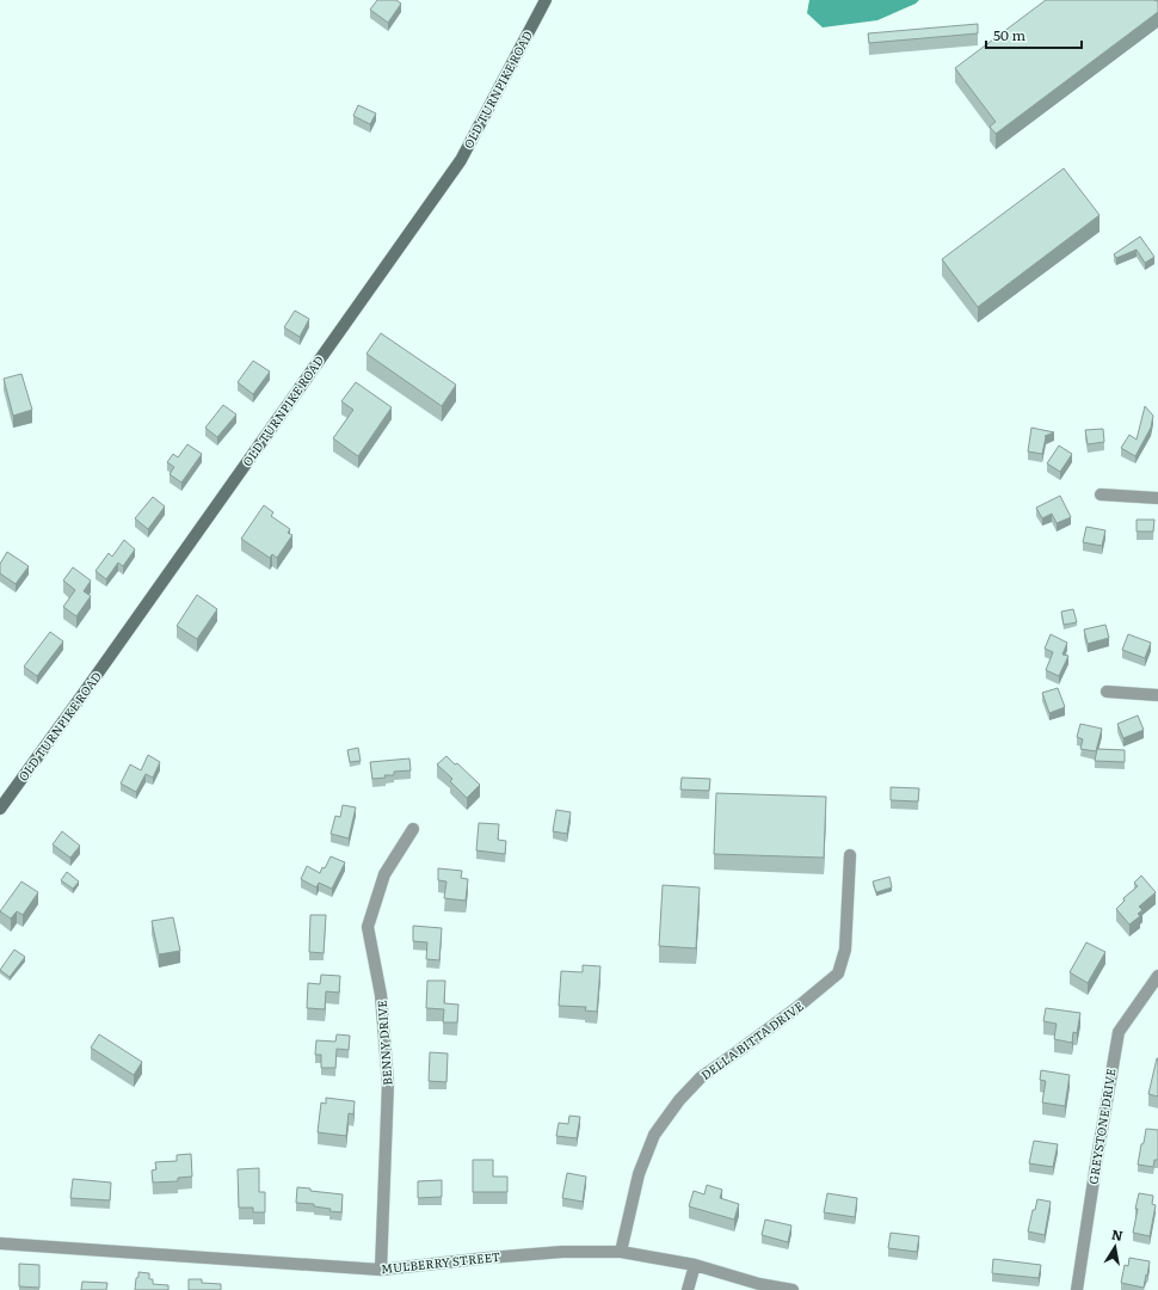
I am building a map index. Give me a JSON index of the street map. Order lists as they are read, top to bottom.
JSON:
{
  "streets": {
    "main road": ["OLD TURNPIKE ROAD"],
    "street": [
      "DELLA BITTA DRIVE",
      "BENNY DRIVE",
      "GREYSTONE DRIVE",
      "MULBERRY STREET"
    ]
  },
  "crossings": [
    ["DELLA BITTA DRIVE", "MULBERRY STREET"],
    ["BENNY DRIVE", "MULBERRY STREET"]
  ],
  "scale_bar": "50 m",
  "north": "top"
}
